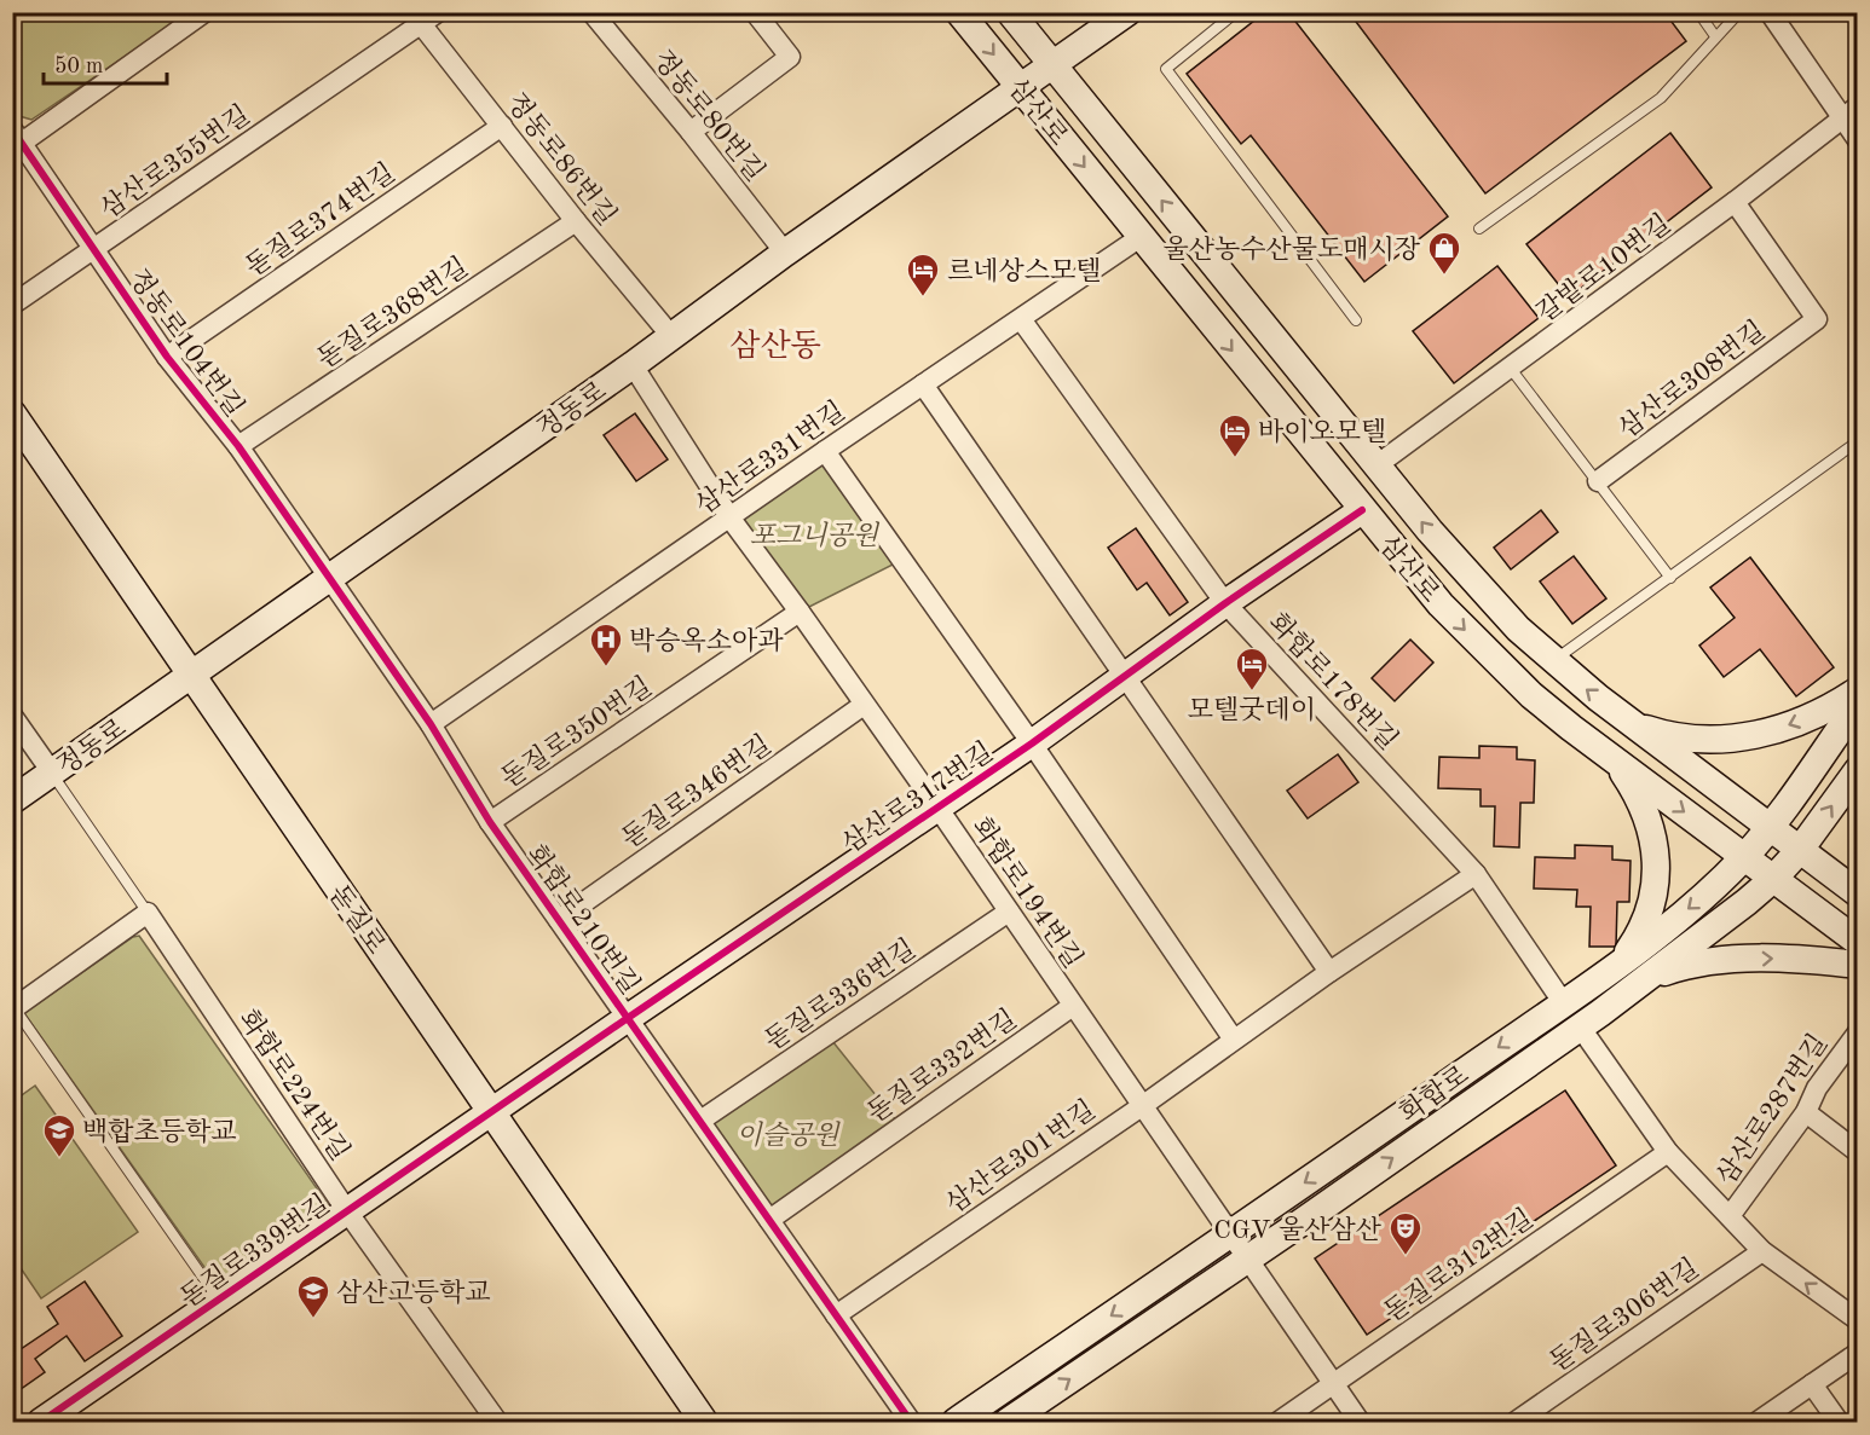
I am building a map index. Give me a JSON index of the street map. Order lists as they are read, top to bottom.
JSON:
{
  "streets": {
    "main road": [
      "삼산로",
      "정동로",
      "삼산로317번길",
      "돋질로",
      "화합로",
      "돋질로339번길"
    ],
    "street": [
      "정동로80번길",
      "정동로86번길",
      "삼산로355번길",
      "돋질로374번길",
      "갈밭로10번길",
      "돋질로368번길",
      "정동로104번길",
      "삼산로308번길",
      "삼산로331번길",
      "화합로178번길",
      "돋질로350번길",
      "돋질로346번길",
      "화합로194번길",
      "화합로210번길",
      "돋질로336번길",
      "돋질로332번길",
      "화합로224번길",
      "삼산로287번길",
      "삼산로301번길",
      "돋질로312번길",
      "돋질로306번길"
    ]
  },
  "crossings": [
    ["삼산로", "갈밭로10번길"],
    ["삼산로", "정동로"],
    ["삼산로", "삼산로331번길"],
    ["삼산로", "삼산로317번길"],
    ["삼산로", "화합로"],
    ["정동로80번길", "정동로"],
    ["정동로86번길", "삼산로355번길"],
    ["정동로86번길", "돋질로374번길"],
    ["정동로86번길", "돋질로368번길"],
    ["정동로86번길", "정동로"],
    ["삼산로355번길", "정동로104번길"],
    ["돋질로374번길", "정동로104번길"],
    ["갈밭로10번길", "삼산로308번길"],
    ["돋질로368번길", "정동로104번길"],
    ["정동로104번길", "정동로"],
    ["정동로104번길", "화합로210번길"],
    ["정동로", "화합로194번길"],
    ["정동로", "돋질로"],
    ["정동로", "화합로210번길"],
    ["정동로", "화합로224번길"],
    ["삼산로331번길", "화합로178번길"],
    ["삼산로331번길", "삼산로317번길"],
    ["삼산로331번길", "화합로194번길"],
    ["삼산로331번길", "화합로210번길"],
    ["화합로178번길", "삼산로317번길"],
    ["화합로178번길", "화합로"],
    ["화합로178번길", "삼산로301번길"],
    ["돋질로350번길", "화합로194번길"],
    ["돋질로350번길", "화합로210번길"],
    ["돋질로346번길", "화합로194번길"],
    ["돋질로346번길", "화합로210번길"],
    ["삼산로317번길", "화합로194번길"],
    ["삼산로317번길", "돋질로"],
    ["삼산로317번길", "화합로210번길"],
    ["삼산로317번길", "돋질로339번길"],
    ["화합로194번길", "돋질로336번길"],
    ["화합로194번길", "돋질로332번길"],
    ["화합로194번길", "화합로"],
    ["화합로194번길", "삼산로301번길"],
    ["화합로194번길", "돋질로312번길"],
    ["돋질로", "돋질로339번길"],
    ["화합로210번길", "돋질로336번길"],
    ["화합로210번길", "돋질로332번길"],
    ["화합로210번길", "삼산로301번길"],
    ["화합로224번길", "돋질로339번길"]
  ],
  "districts": ["삼산동"],
  "parks": ["포그니공원", "이슬공원"],
  "places": {
    "shop": ["울산농수산물도매시장"],
    "hotel": ["르네상스모텔", "바이오모텔", "모텔굿데이"],
    "hospital": ["박승옥소아과"],
    "school or university": ["백합초등학교", "삼산고등학교"],
    "theatre": ["CGV 울산삼산"]
  },
  "scale_bar": "50 m"
}
